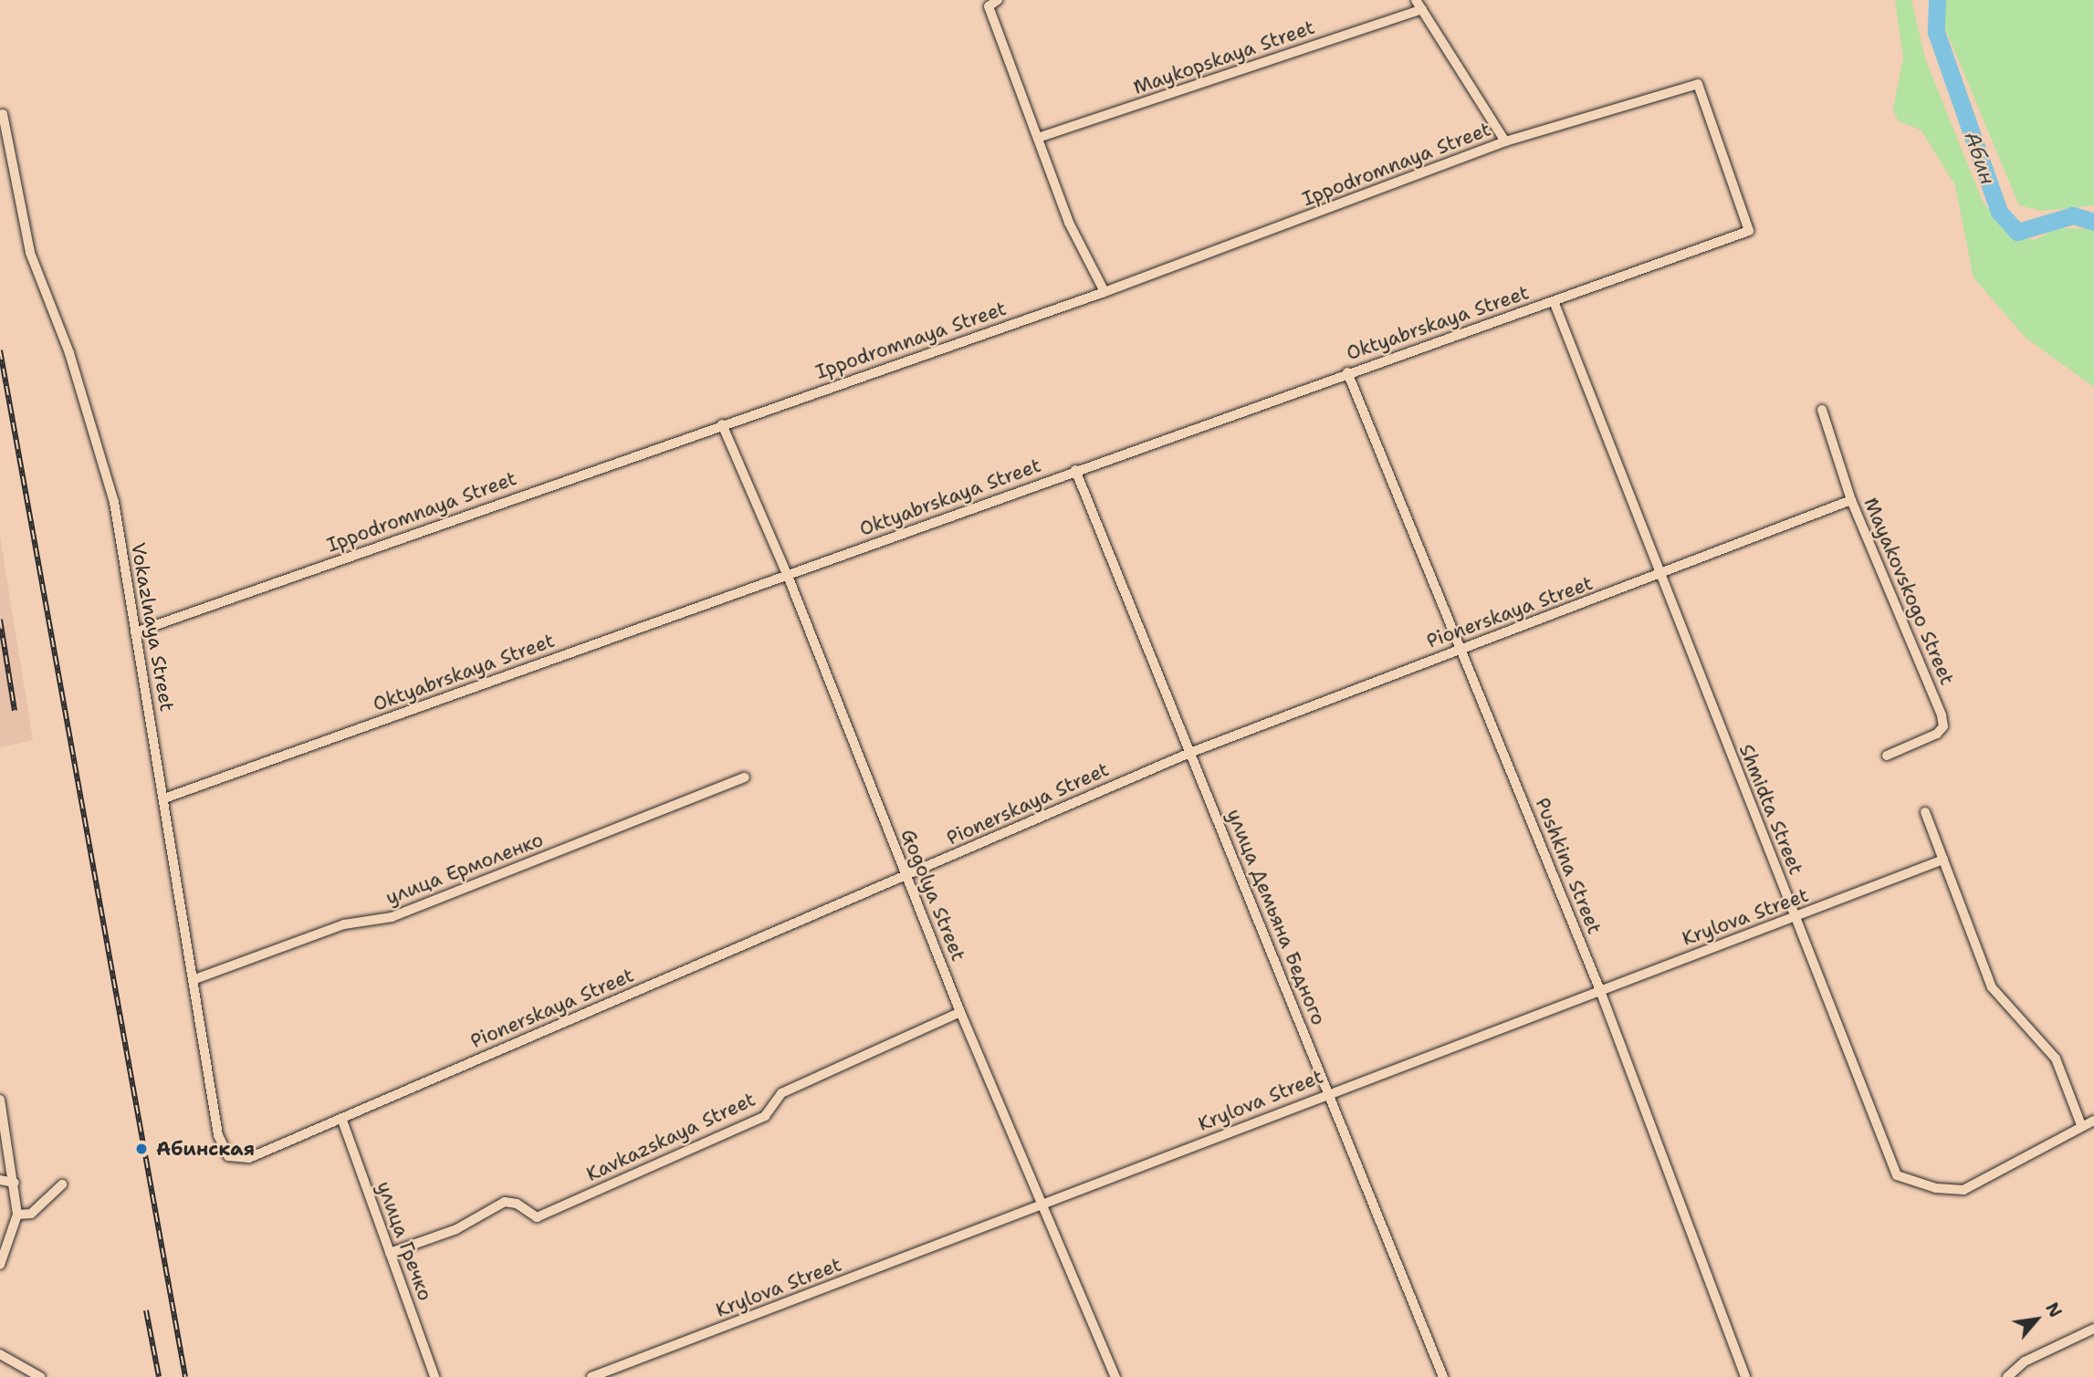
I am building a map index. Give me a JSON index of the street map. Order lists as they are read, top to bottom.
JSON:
{
  "streets": {
    "street": [
      "Maykopskaya Street",
      "Ippodromnaya Street",
      "Oktyabrskaya Street",
      "Mayakovskogo Street",
      "Pionerskaya Street",
      "Vokazlnaya Street",
      "Shmidta Street",
      "Pushkina Street",
      "улица Ермоленко",
      "Gogolya Street",
      "улица Демьяна Бедного",
      "Krylova Street",
      "Kavkazskaya Street",
      "улица Гречко"
    ]
  },
  "crossings": [
    ["Ippodromnaya Street", "Oktyabrskaya Street"],
    ["Ippodromnaya Street", "Vokazlnaya Street"],
    ["Ippodromnaya Street", "Gogolya Street"],
    ["Oktyabrskaya Street", "Vokazlnaya Street"],
    ["Oktyabrskaya Street", "Shmidta Street"],
    ["Oktyabrskaya Street", "Pushkina Street"],
    ["Oktyabrskaya Street", "Gogolya Street"],
    ["Oktyabrskaya Street", "улица Демьяна Бедного"],
    ["Mayakovskogo Street", "Pionerskaya Street"],
    ["Pionerskaya Street", "Vokazlnaya Street"],
    ["Pionerskaya Street", "Shmidta Street"],
    ["Pionerskaya Street", "Pushkina Street"],
    ["Pionerskaya Street", "Gogolya Street"],
    ["Pionerskaya Street", "улица Демьяна Бедного"],
    ["Pionerskaya Street", "улица Гречко"],
    ["Vokazlnaya Street", "улица Ермоленко"],
    ["Shmidta Street", "Krylova Street"],
    ["Pushkina Street", "Krylova Street"],
    ["Gogolya Street", "Krylova Street"],
    ["Gogolya Street", "Kavkazskaya Street"],
    ["улица Демьяна Бедного", "Krylova Street"],
    ["Kavkazskaya Street", "улица Гречко"]
  ],
  "water": ["Абин"],
  "places": ["Абинская"],
  "north": "top right"
}
